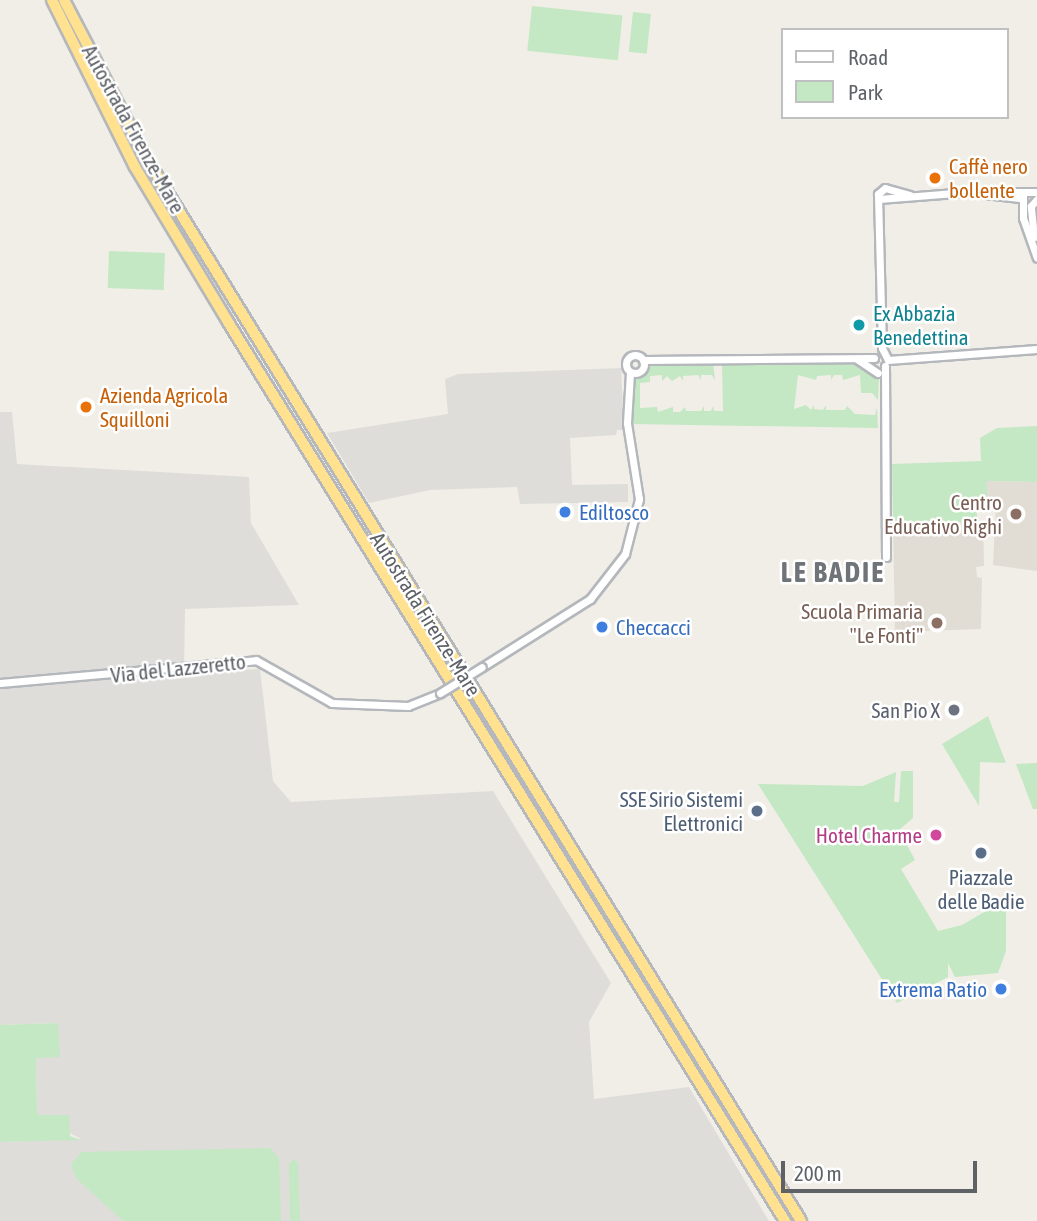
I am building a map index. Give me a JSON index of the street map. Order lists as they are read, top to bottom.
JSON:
{
  "streets": {
    "highway": ["Autostrada Firenze-Mare"],
    "street": ["Via del Lazzeretto"]
  },
  "districts": ["LE BADIE"],
  "places": [
    "Caffè nero bollente",
    "Ex Abbazia Benedettina",
    "Azienda Agricola Squilloni",
    "Ediltosco",
    "Centro Educativo Righi",
    "Scuola Primaria \"Le Fonti\"",
    "Checcacci",
    "San Pio X",
    "SSE Sirio Sistemi Elettronici",
    "Hotel Charme",
    "Piazzale delle Badie",
    "Extrema Ratio"
  ],
  "legend": ["Road", "Park"],
  "scale_bar": "200 m"
}
